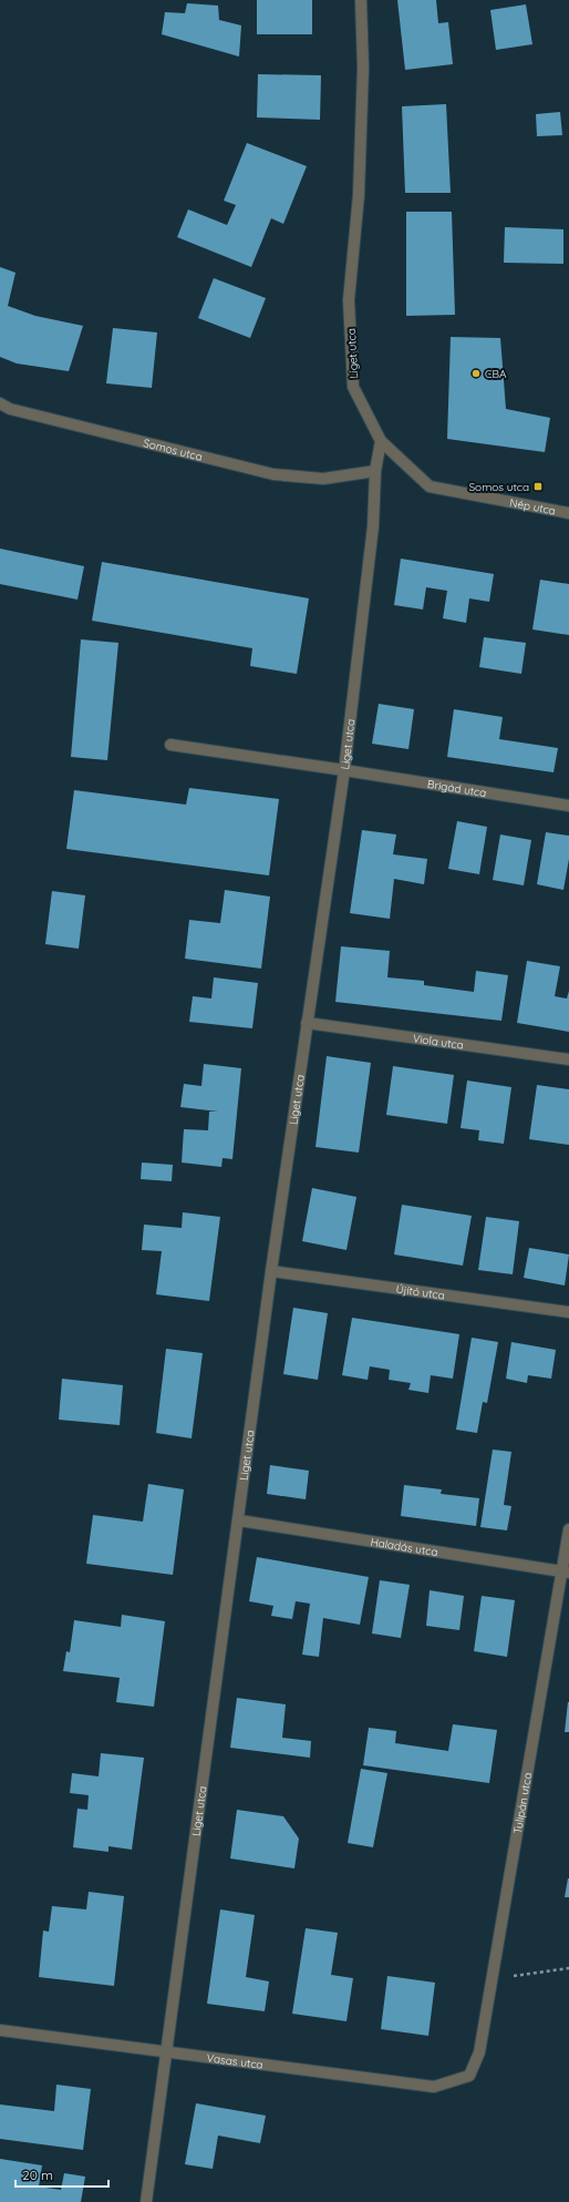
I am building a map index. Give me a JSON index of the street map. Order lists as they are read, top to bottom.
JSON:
{
  "streets": {
    "street": [
      "Liget utca",
      "Somos utca",
      "Nép utca",
      "Brigád utca",
      "Viola utca",
      "Újító utca",
      "Haladás utca",
      "Tulipán utca",
      "Vasas utca"
    ]
  },
  "crossings": [
    ["Liget utca", "Somos utca"],
    ["Liget utca", "Nép utca"],
    ["Liget utca", "Brigád utca"],
    ["Liget utca", "Viola utca"],
    ["Liget utca", "Újító utca"],
    ["Liget utca", "Haladás utca"],
    ["Liget utca", "Vasas utca"],
    ["Haladás utca", "Tulipán utca"],
    ["Tulipán utca", "Vasas utca"]
  ],
  "places": {
    "other": ["CBA"],
    "transit": ["Somos utca"]
  },
  "scale_bar": "20 m"
}
